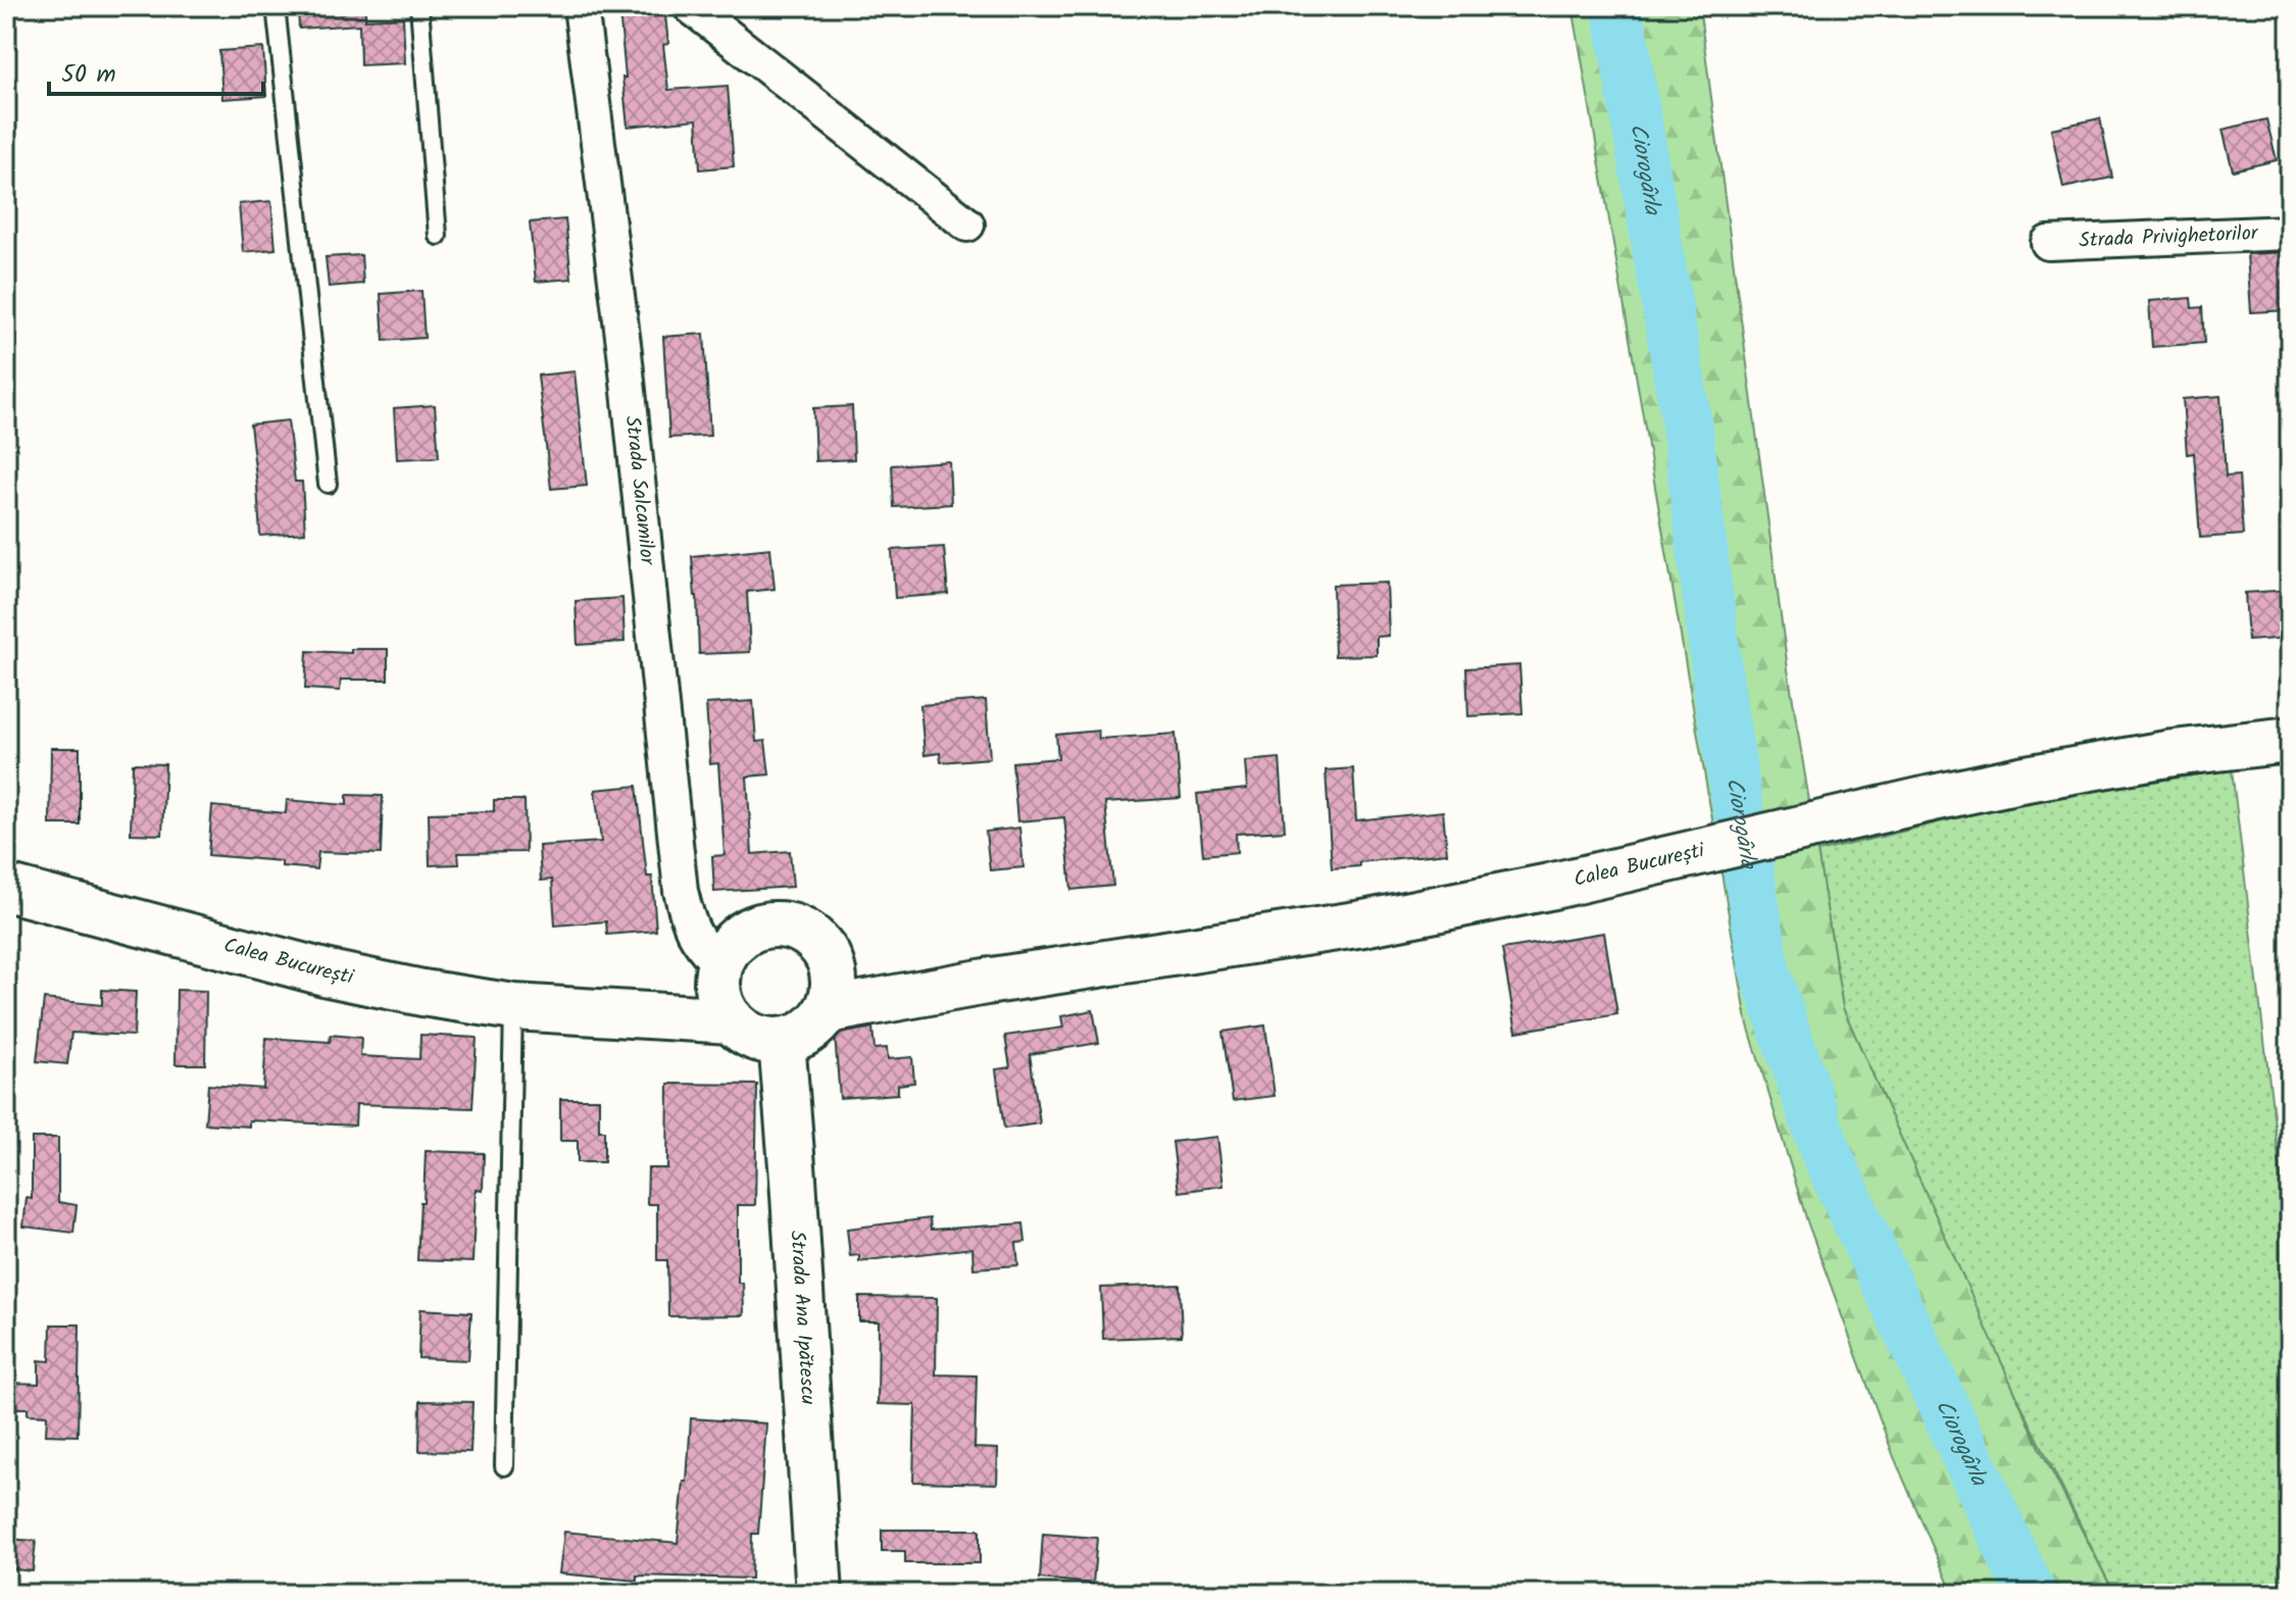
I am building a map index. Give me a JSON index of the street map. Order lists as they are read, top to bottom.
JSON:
{
  "streets": {
    "main road": ["Calea București", "Strada Ana Ipătescu"],
    "street": ["Strada Privighetorilor", "Strada Salcamilor"]
  },
  "crossings": [
    ["Strada Salcamilor", "Calea București"],
    ["Strada Salcamilor", "Strada Ana Ipătescu"],
    ["Calea București", "Strada Ana Ipătescu"]
  ],
  "water": ["Ciorogârla"],
  "scale_bar": "50 m"
}
